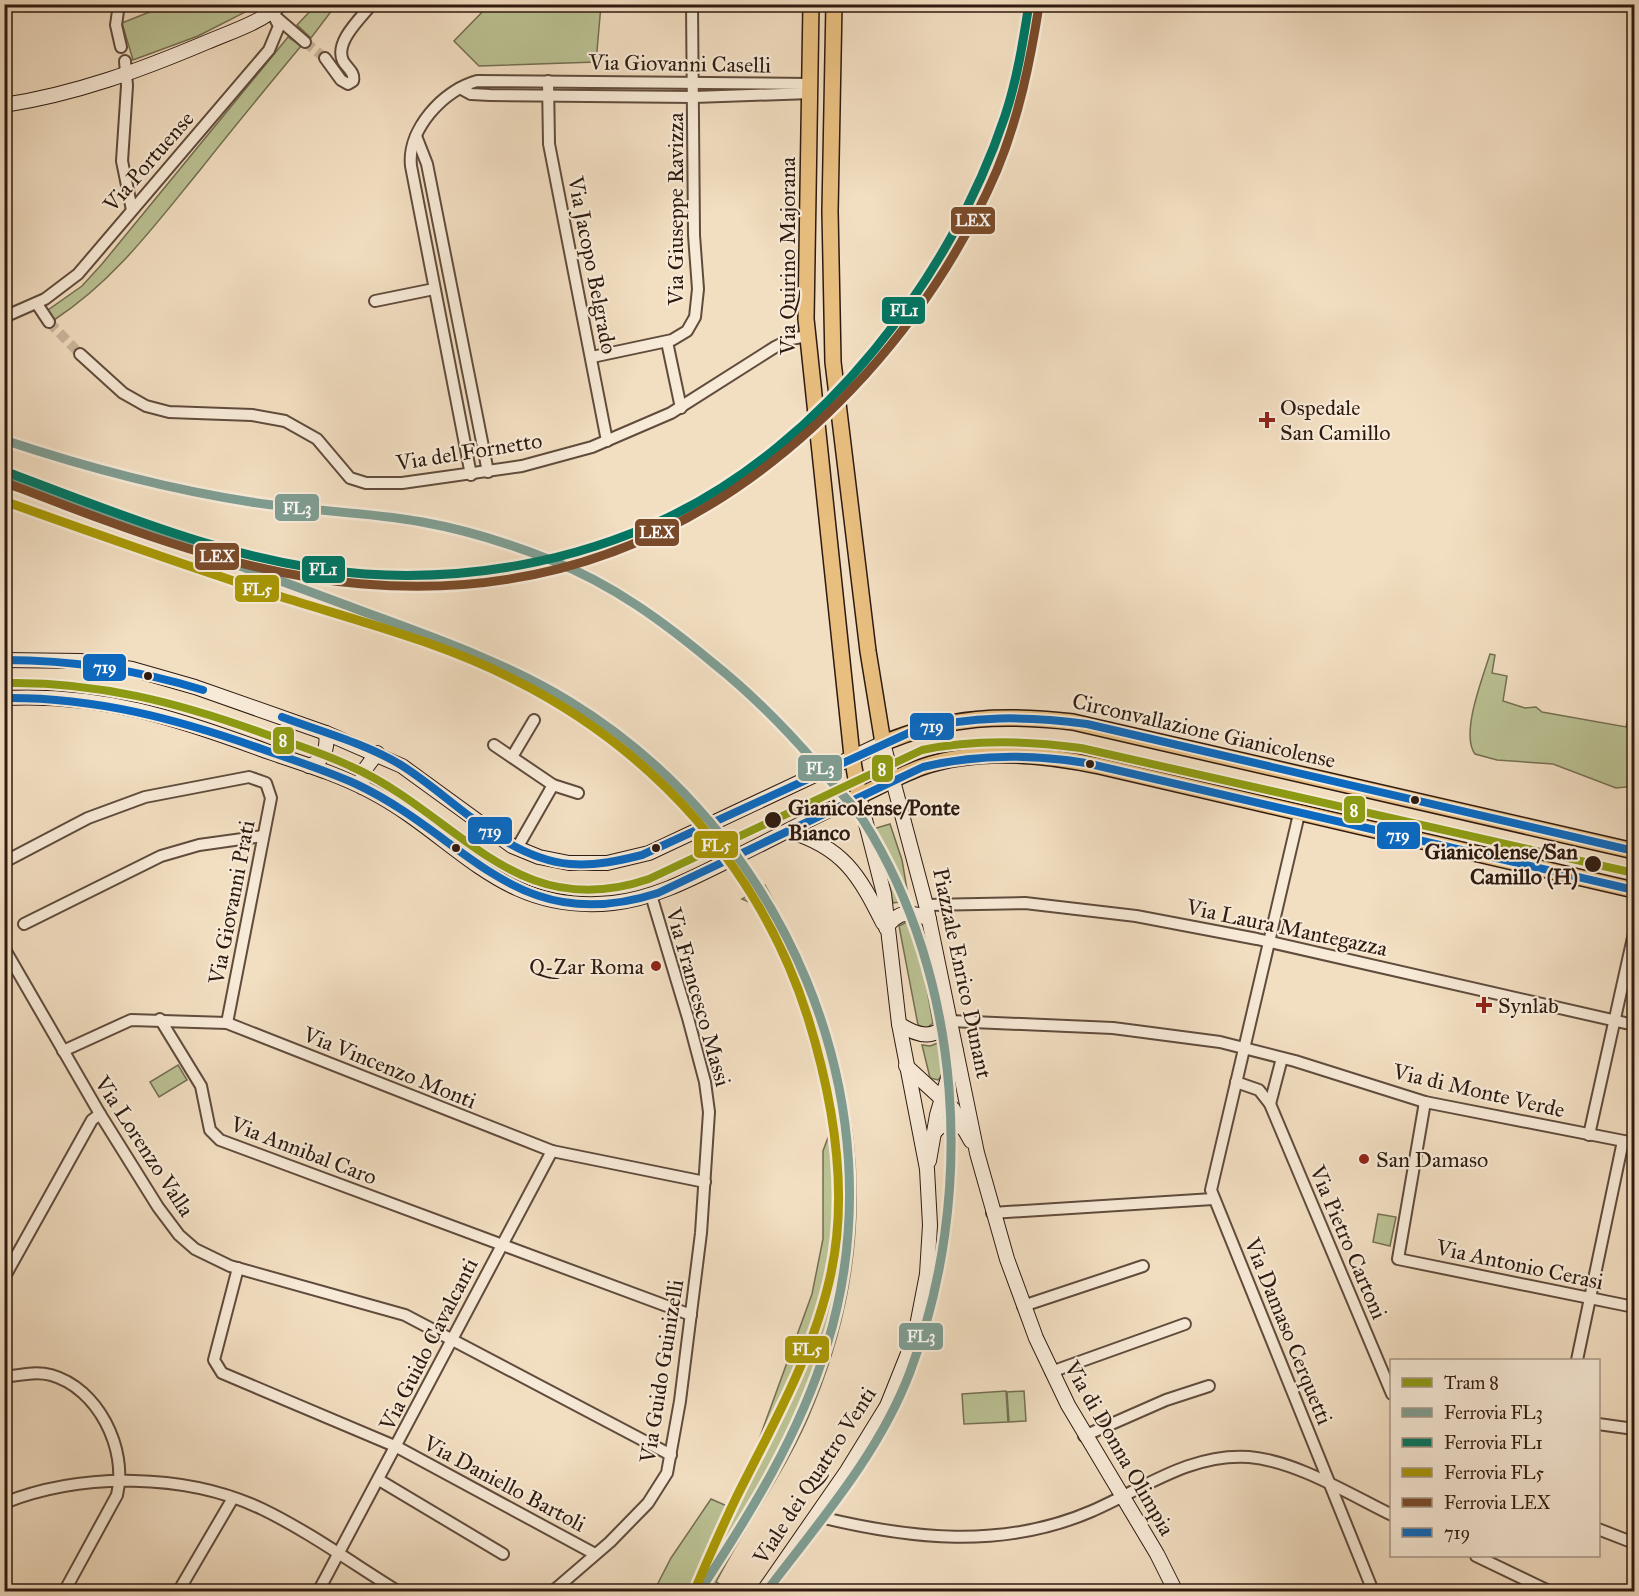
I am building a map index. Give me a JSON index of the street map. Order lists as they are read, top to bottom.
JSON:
{
  "streets": {
    "main road": ["Via Quirino Majorana", "Circonvallazione Gianicolense"],
    "street": [
      "Via Giovanni Caselli",
      "Via Portuense",
      "Via Giuseppe Ravizza",
      "Via Jacopo Belgrado",
      "Via del Fornetto",
      "Via Giovanni Prati",
      "Via Laura Mantegazza",
      "Piazzale Enrico Dunant",
      "Via Francesco Massi",
      "Via Vincenzo Monti",
      "Via di Monte Verde",
      "Via Lorenzo Valla",
      "Via Annibal Caro",
      "Via Pietro Cartoni",
      "Via Antonio Cerasi",
      "Via Damaso Cerquetti",
      "Via Guido Cavalcanti",
      "Via Guido Guinizelli",
      "Via di Donna Olimpia",
      "Viale dei Quattro Venti",
      "Via Daniello Bartoli"
    ]
  },
  "crossings": [
    ["Via Giovanni Caselli", "Via Giuseppe Ravizza"],
    ["Via Giovanni Caselli", "Via Quirino Majorana"],
    ["Via Giovanni Caselli", "Via Jacopo Belgrado"],
    ["Via Giuseppe Ravizza", "Via Jacopo Belgrado"],
    ["Via Quirino Majorana", "Via del Fornetto"],
    ["Via Quirino Majorana", "Circonvallazione Gianicolense"],
    ["Via Quirino Majorana", "Piazzale Enrico Dunant"],
    ["Via Jacopo Belgrado", "Via del Fornetto"],
    ["Circonvallazione Gianicolense", "Piazzale Enrico Dunant"],
    ["Via Giovanni Prati", "Via Vincenzo Monti"],
    ["Via Laura Mantegazza", "Piazzale Enrico Dunant"],
    ["Via Laura Mantegazza", "Via Damaso Cerquetti"],
    ["Piazzale Enrico Dunant", "Via di Donna Olimpia"],
    ["Via Francesco Massi", "Via Vincenzo Monti"],
    ["Via Francesco Massi", "Via Guido Guinizelli"],
    ["Via Vincenzo Monti", "Via Lorenzo Valla"],
    ["Via Vincenzo Monti", "Via Annibal Caro"],
    ["Via Vincenzo Monti", "Via Guido Cavalcanti"],
    ["Via Vincenzo Monti", "Via Guido Guinizelli"],
    ["Via di Monte Verde", "Via Antonio Cerasi"],
    ["Via di Monte Verde", "Via Damaso Cerquetti"],
    ["Via Lorenzo Valla", "Via Guido Cavalcanti"],
    ["Via Lorenzo Valla", "Via Guido Guinizelli"],
    ["Via Lorenzo Valla", "Via Daniello Bartoli"],
    ["Via Annibal Caro", "Via Guido Cavalcanti"],
    ["Via Guido Cavalcanti", "Via Daniello Bartoli"],
    ["Via Guido Guinizelli", "Via Daniello Bartoli"]
  ],
  "places": {
    "health": ["Ospedale San Camillo", "Synlab"],
    "other": [
      "Gianicolense/Ponte Bianco",
      "Gianicolense/San Camillo (H)",
      "Q-Zar Roma",
      "San Damaso"
    ]
  },
  "lines": [
    "rail line FL1",
    "rail line LEX",
    "rail line FL3",
    "rail line FL5",
    "transit line 719",
    "tram line 8"
  ],
  "legend": [
    "Tram 8",
    "Ferrovia FL3",
    "Ferrovia FL1",
    "Ferrovia FL5",
    "Ferrovia LEX",
    "719"
  ]
}
